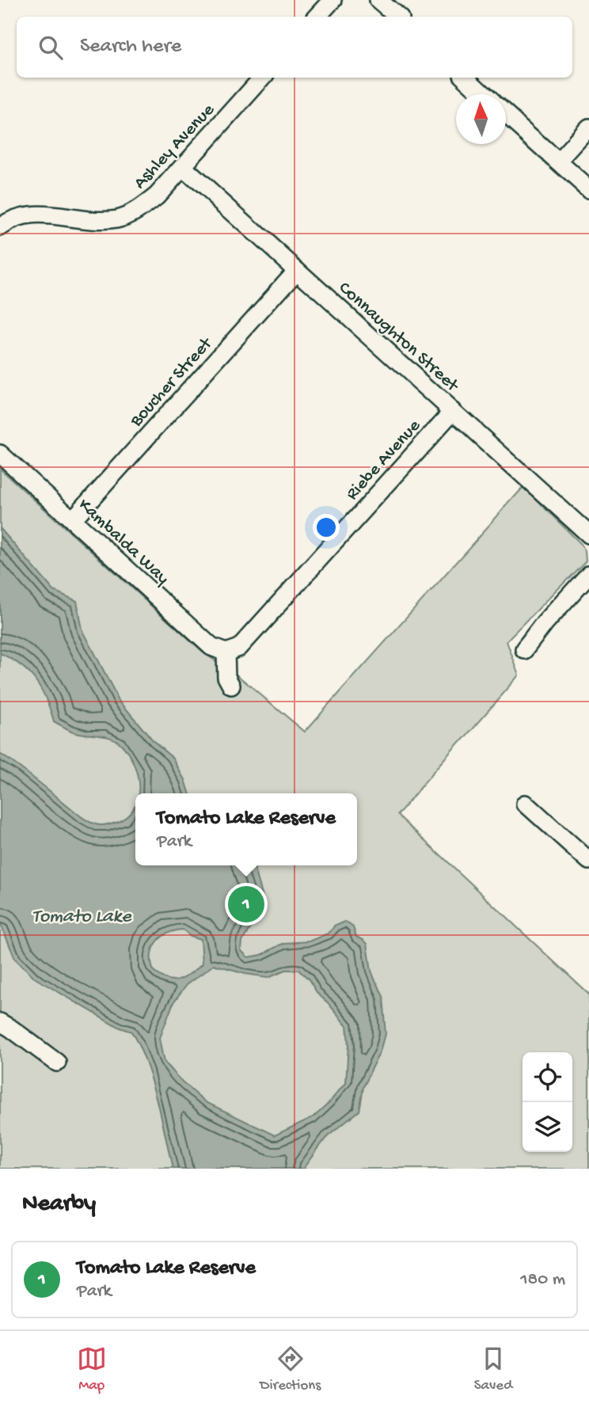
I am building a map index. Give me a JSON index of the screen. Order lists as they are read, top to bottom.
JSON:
{
  "streets": {
    "street": [
      "Ashley Avenue",
      "Connaughton Street",
      "Boucher Street",
      "Riebe Avenue",
      "Kambalda Way"
    ]
  },
  "crossings": [
    ["Ashley Avenue", "Connaughton Street"],
    ["Connaughton Street", "Boucher Street"],
    ["Connaughton Street", "Riebe Avenue"],
    ["Boucher Street", "Kambalda Way"],
    ["Riebe Avenue", "Kambalda Way"]
  ],
  "water": ["Tomato Lake"],
  "north": "top",
  "page": {
    "search": "Search here",
    "popup": ["Tomato Lake Reserve", "Park"],
    "pins": "1",
    "heading": "Nearby",
    "list": [
      {
        "mark": "1",
        "name": "Tomato Lake Reserve",
        "note": "Park",
        "value": "180 m"
      }
    ],
    "nav": ["Map", "Directions", "Saved"]
  }
}
